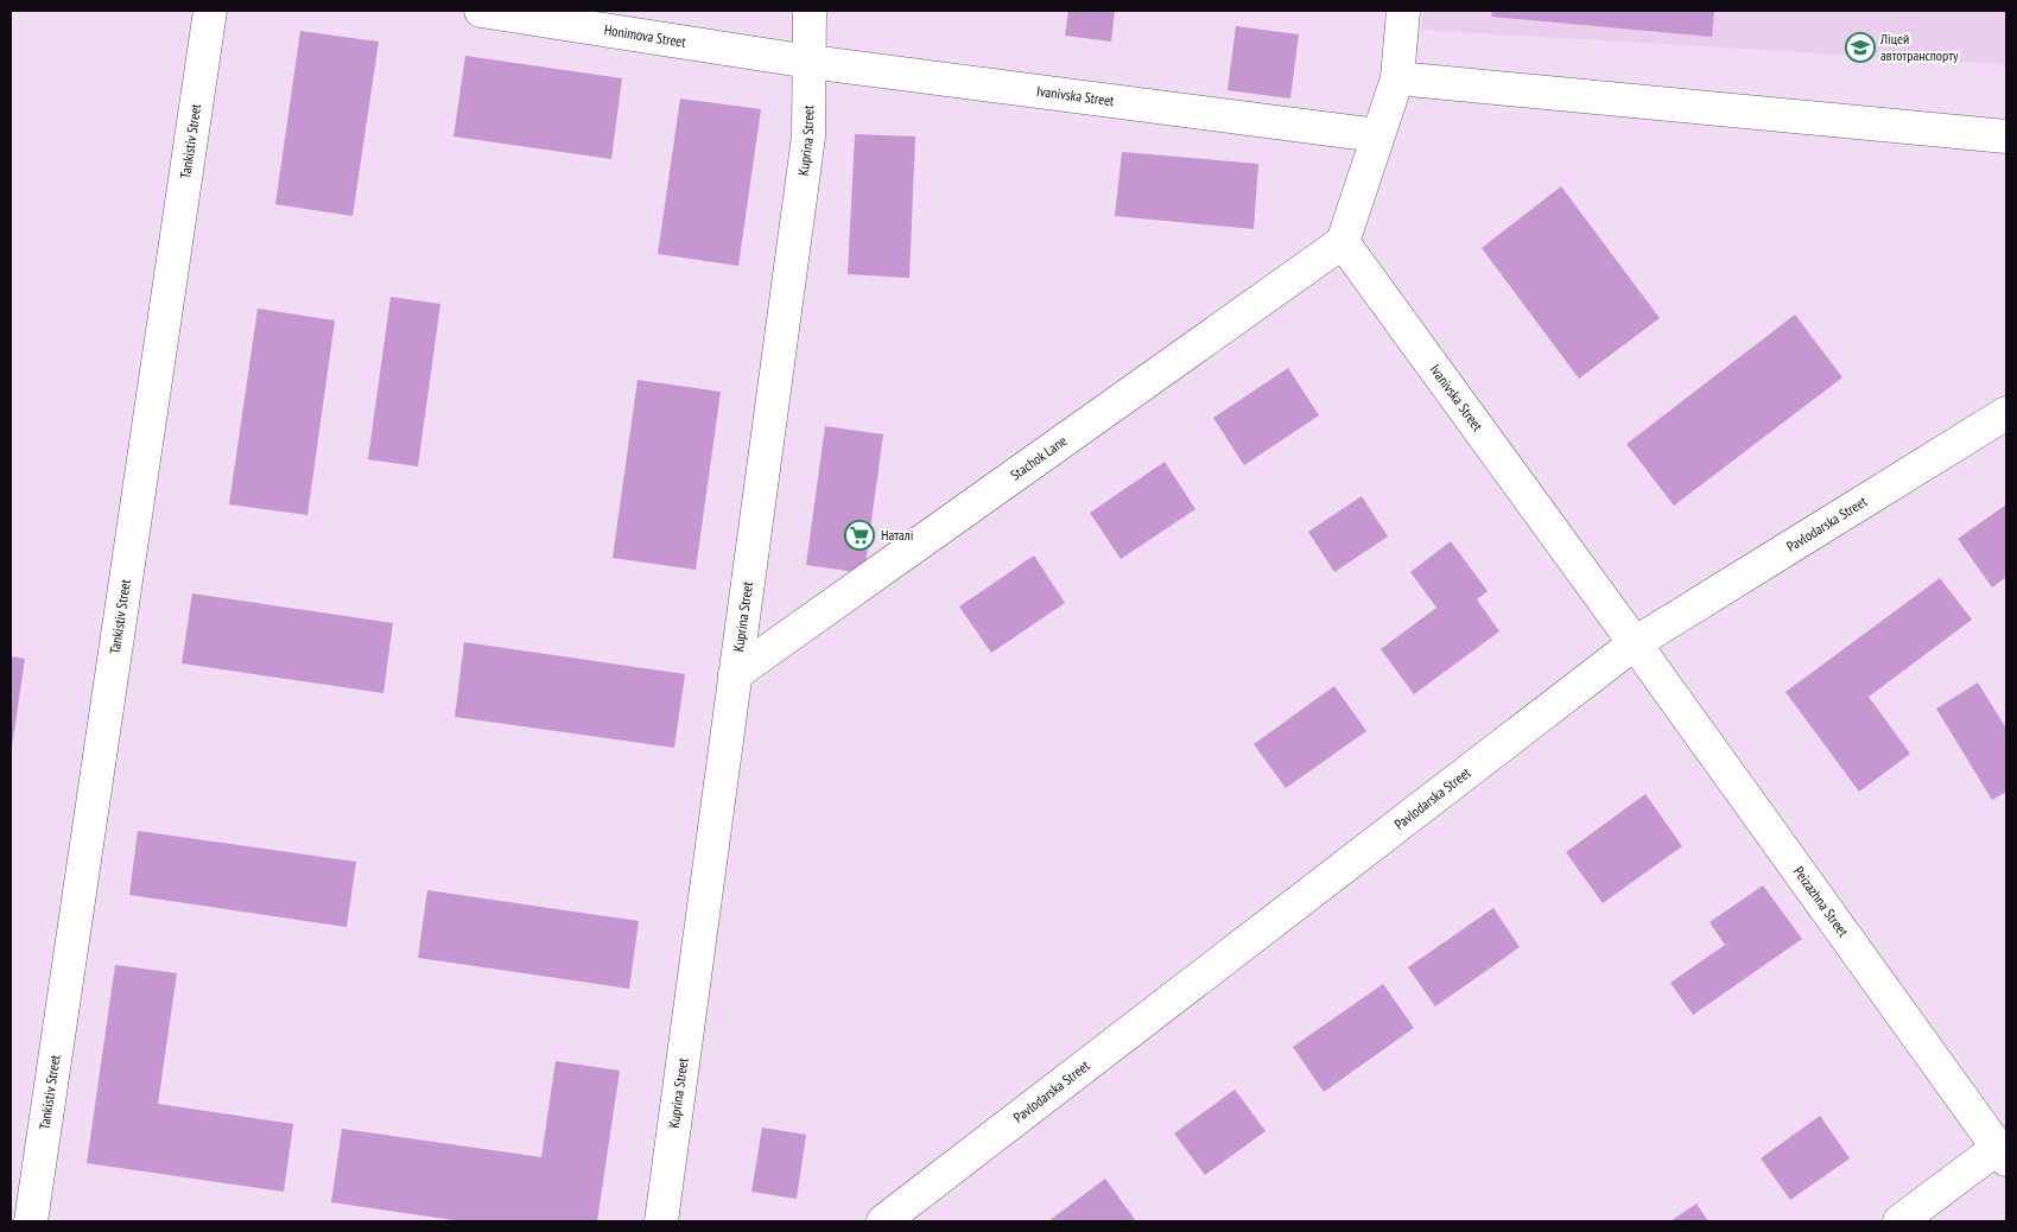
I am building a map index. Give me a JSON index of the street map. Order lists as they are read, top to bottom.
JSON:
{
  "streets": {
    "street": [
      "Honimova Street",
      "Ivanivska Street",
      "Tankistiv Street",
      "Kuprina Street",
      "Stachok Lane",
      "Pavlodarska Street",
      "Peizazhna Street"
    ]
  },
  "crossings": [
    ["Honimova Street", "Ivanivska Street"],
    ["Honimova Street", "Kuprina Street"],
    ["Ivanivska Street", "Kuprina Street"],
    ["Ivanivska Street", "Stachok Lane"],
    ["Ivanivska Street", "Pavlodarska Street"],
    ["Ivanivska Street", "Peizazhna Street"],
    ["Kuprina Street", "Stachok Lane"],
    ["Pavlodarska Street", "Peizazhna Street"]
  ],
  "places": {
    "school or university": ["Ліцей автотранспорту"],
    "supermarket": ["Наталі"]
  }
}
